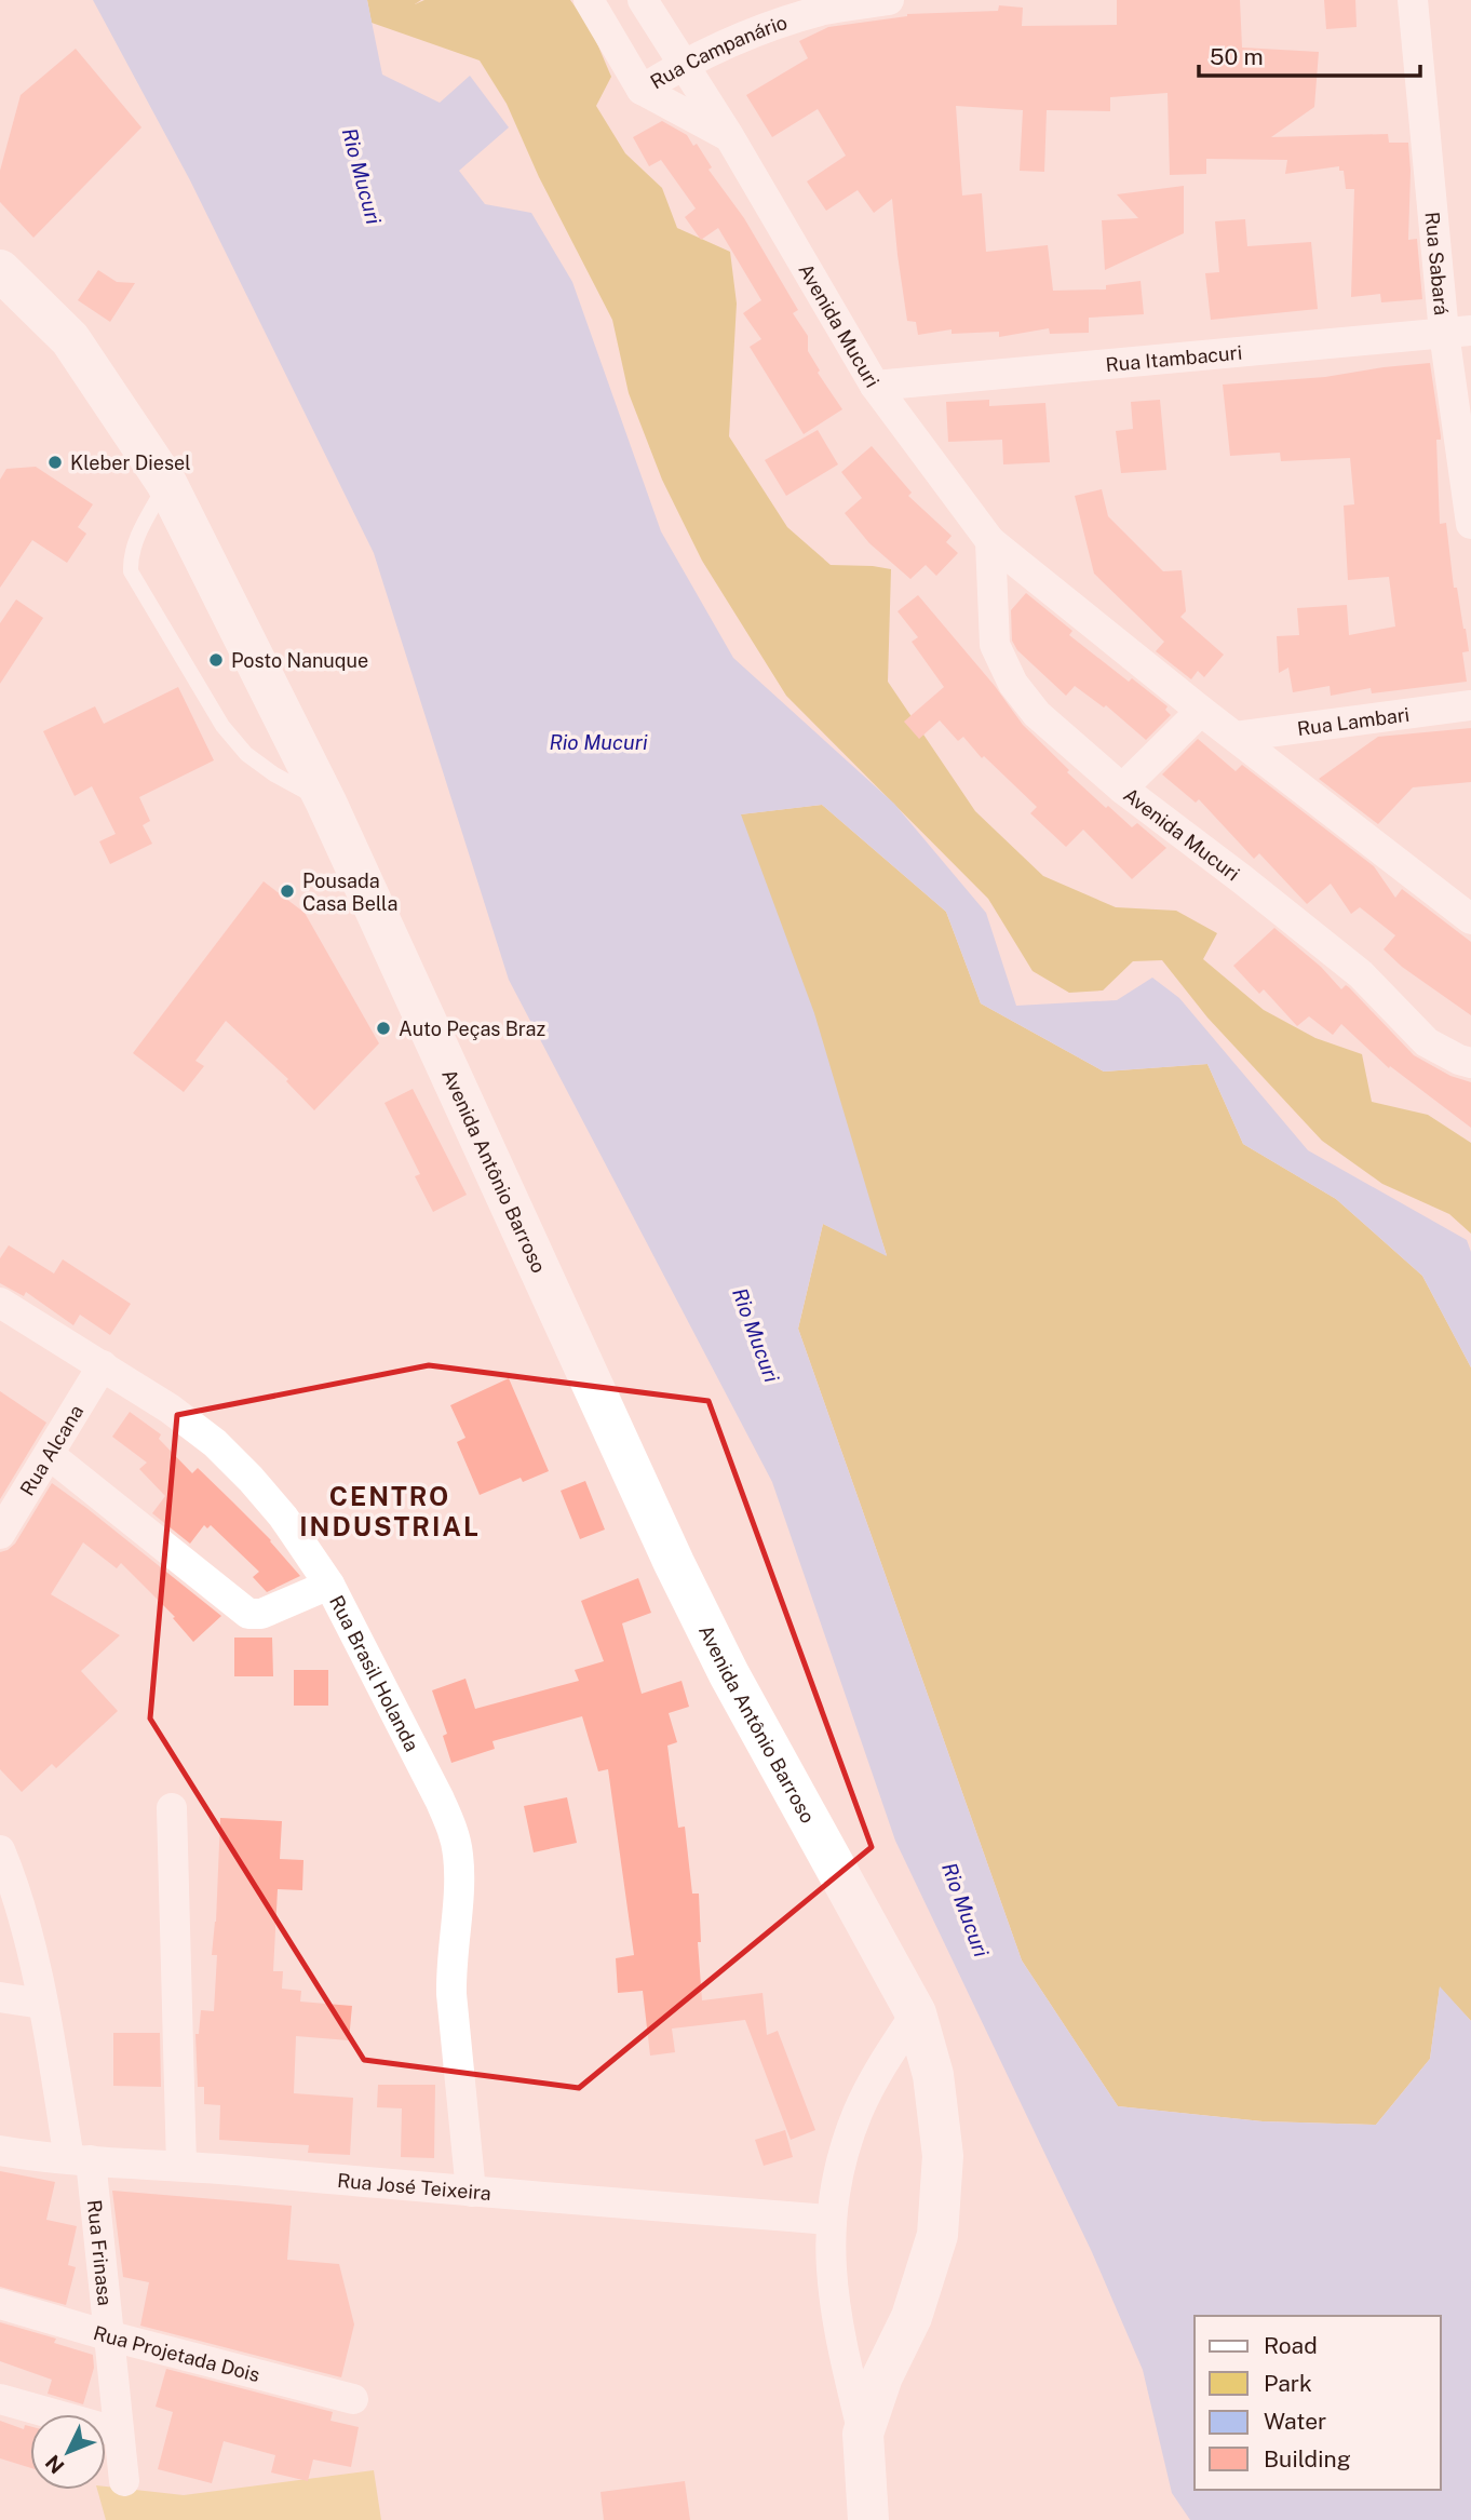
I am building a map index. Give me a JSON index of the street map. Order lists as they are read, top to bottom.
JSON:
{
  "streets": {
    "main road": ["Avenida Antônio Barroso"],
    "street": [
      "Rua Campanário",
      "Rua Sabará",
      "Avenida Mucuri",
      "Rua Itambacuri",
      "Rua Lambari",
      "Rua Alcana",
      "Rua Brasil Holanda",
      "Rua José Teixeira",
      "Rua Frinasa",
      "Rua Projetada Dois"
    ]
  },
  "crossings": [
    ["Rua Campanário", "Avenida Mucuri"],
    ["Rua Sabará", "Rua Itambacuri"],
    ["Avenida Mucuri", "Rua Itambacuri"],
    ["Avenida Mucuri", "Rua Lambari"],
    ["Rua Alcana", "Rua Brasil Holanda"],
    ["Rua Brasil Holanda", "Rua José Teixeira"],
    ["Rua José Teixeira", "Rua Frinasa"],
    ["Rua Frinasa", "Rua Projetada Dois"]
  ],
  "districts": ["CENTRO INDUSTRIAL"],
  "water": ["Rio Mucuri"],
  "places": [
    "Kleber Diesel",
    "Posto Nanuque",
    "Pousada Casa Bella",
    "Auto Peças Braz"
  ],
  "legend": [
    "Road",
    "Park",
    "Water",
    "Building"
  ],
  "scale_bar": "50 m",
  "north": "bottom left"
}
